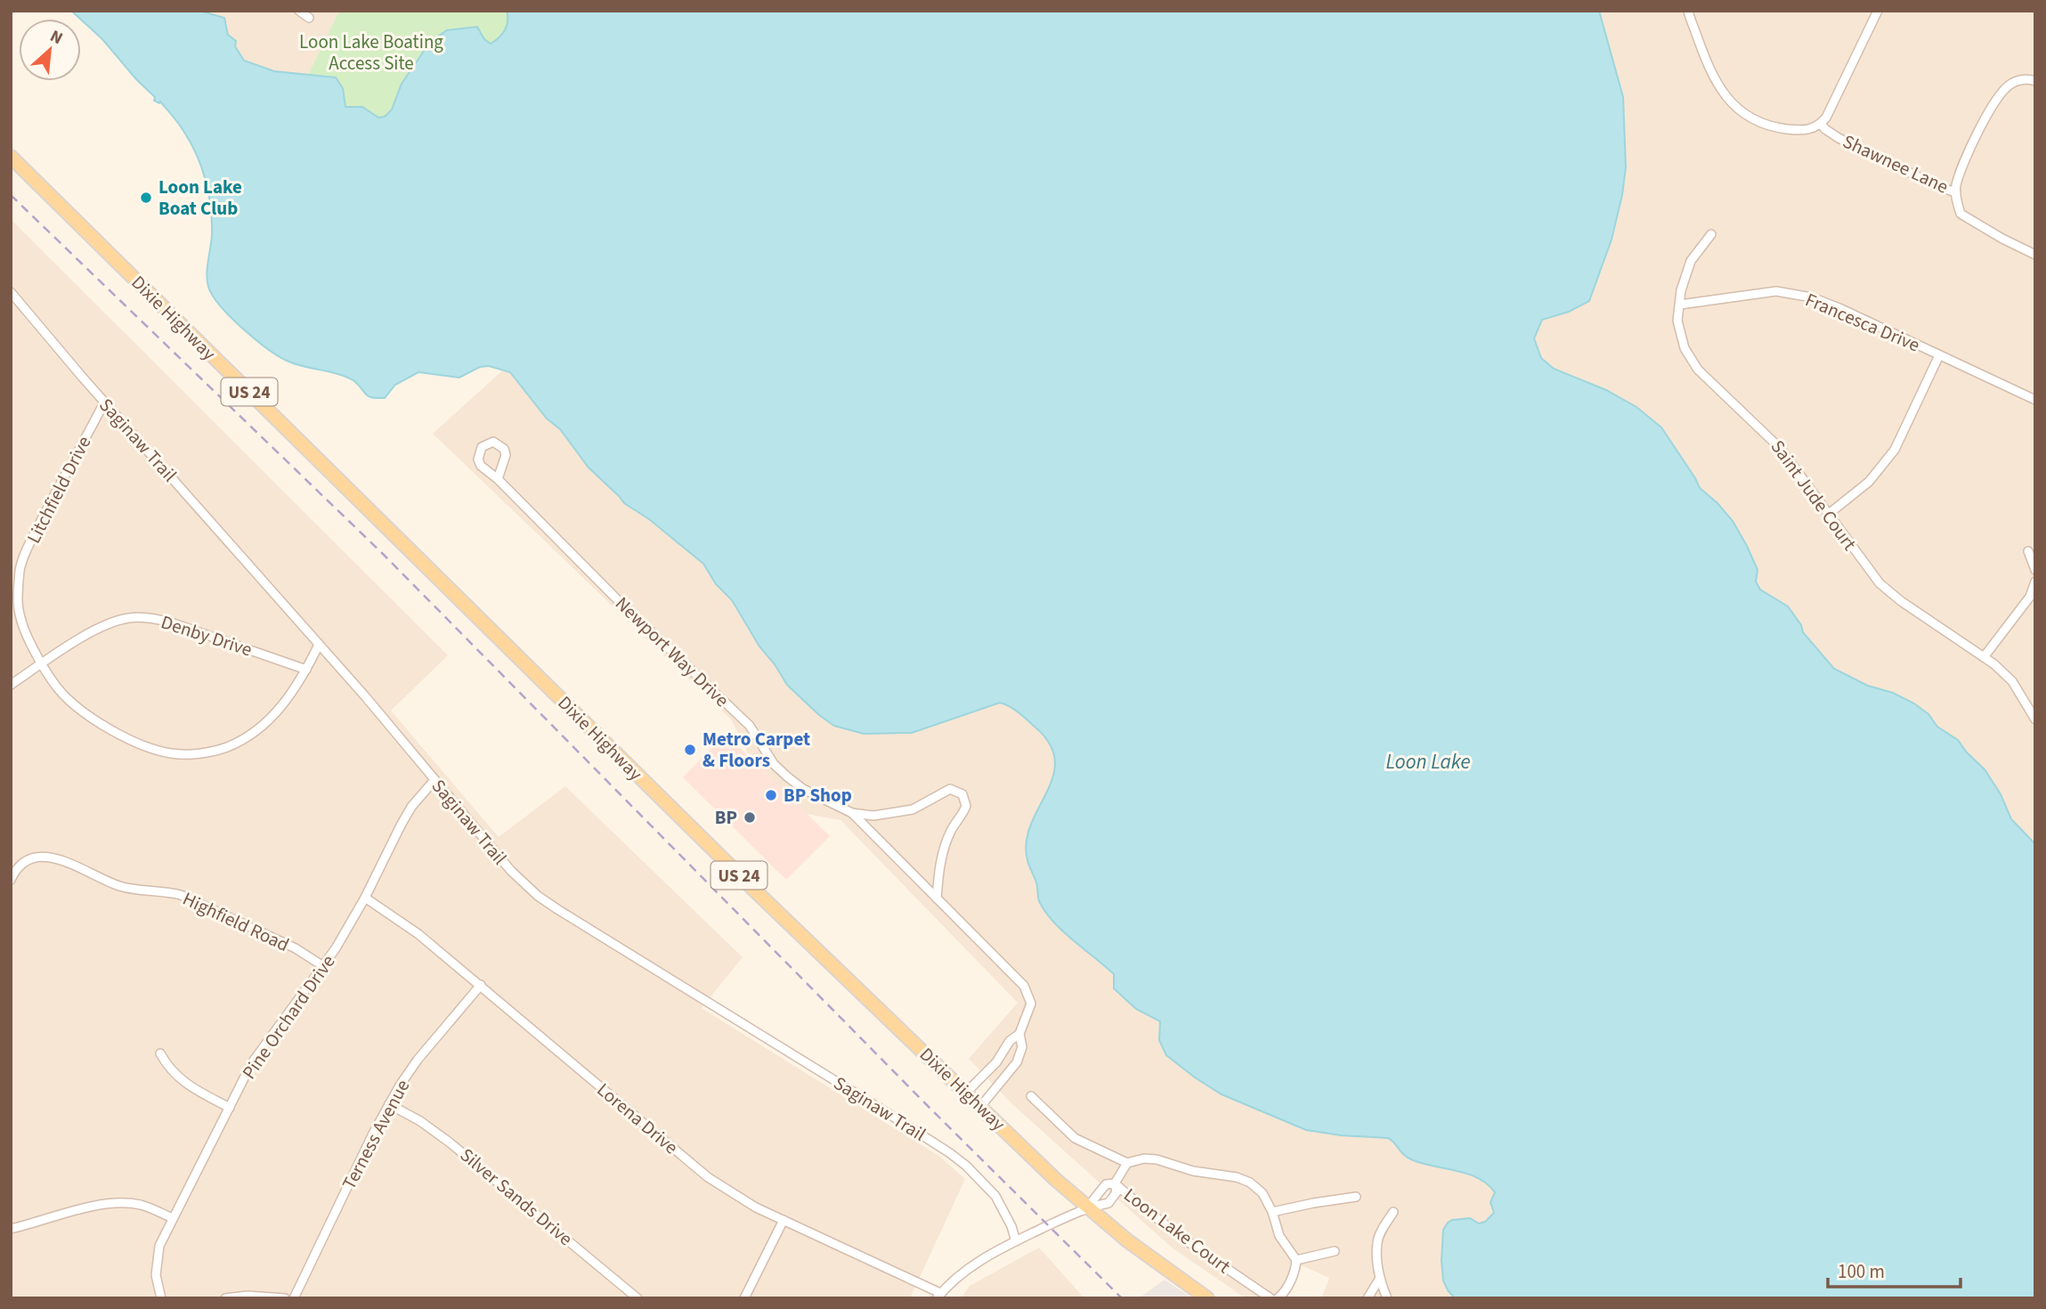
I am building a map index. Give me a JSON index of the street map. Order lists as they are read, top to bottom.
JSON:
{
  "streets": {
    "main road": ["Dixie Highway", "US 24"],
    "street": [
      "Shawnee Lane",
      "Francesca Drive",
      "Saginaw Trail",
      "Litchfield Drive",
      "Saint Jude Court",
      "Denby Drive",
      "Newport Way Drive",
      "Highfield Road",
      "Pine Orchard Drive",
      "Lorena Drive",
      "Terness Avenue",
      "Silver Sands Drive",
      "Loon Lake Court"
    ]
  },
  "crossings": [
    ["Dixie Highway", "Newport Way Drive"],
    ["Francesca Drive", "Saint Jude Court"],
    ["Saginaw Trail", "Litchfield Drive"],
    ["Saginaw Trail", "Pine Orchard Drive"],
    ["Litchfield Drive", "Denby Drive"],
    ["Highfield Road", "Pine Orchard Drive"],
    ["Pine Orchard Drive", "Lorena Drive"],
    ["Lorena Drive", "Terness Avenue"],
    ["Terness Avenue", "Silver Sands Drive"]
  ],
  "water": ["Loon Lake"],
  "parks": ["Loon Lake Boating Access Site"],
  "places": [
    "Loon Lake Boat Club",
    "Metro Carpet & Floors",
    "BP Shop",
    "BP"
  ],
  "scale_bar": "100 m",
  "north": "top right"
}
